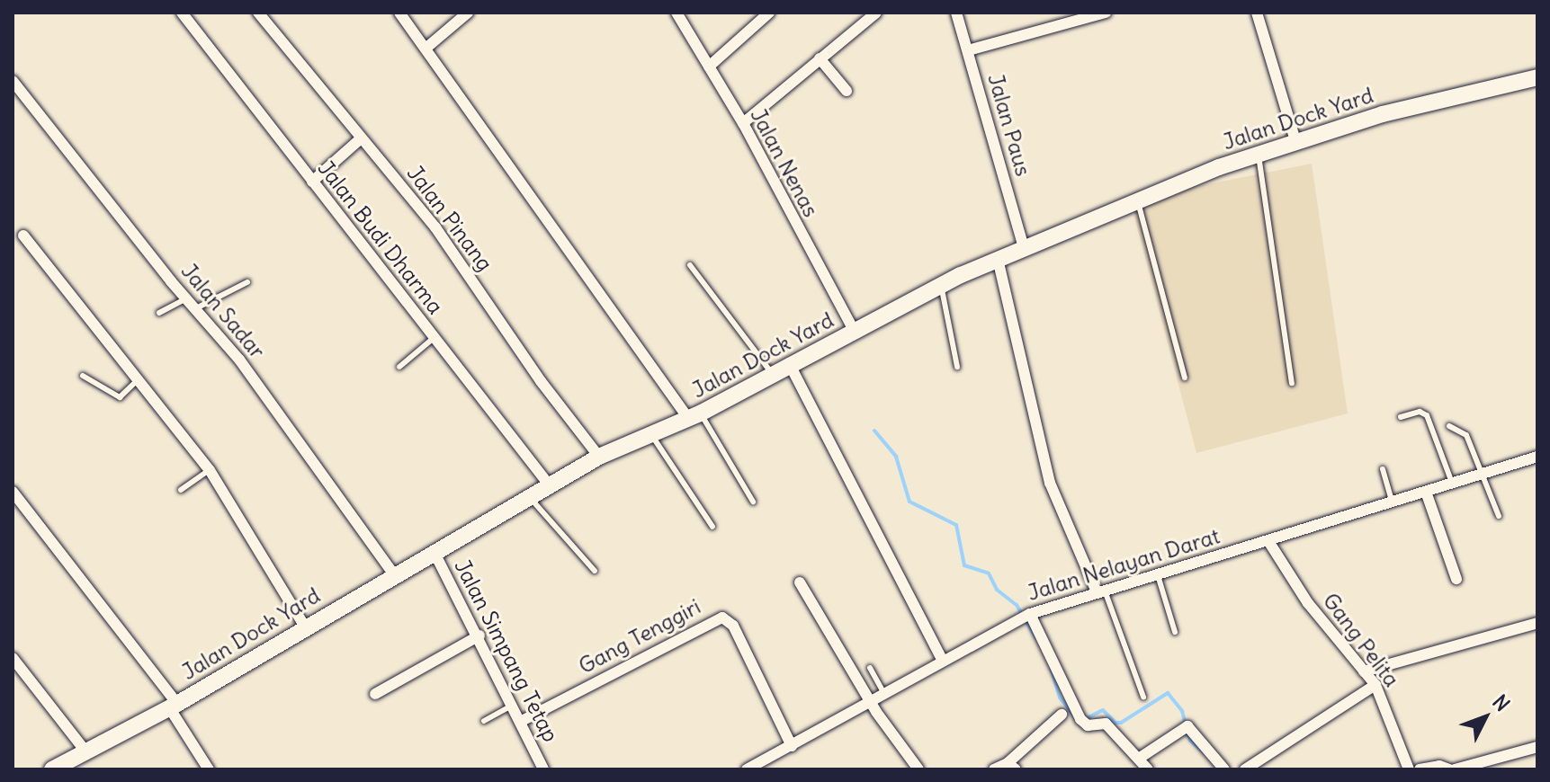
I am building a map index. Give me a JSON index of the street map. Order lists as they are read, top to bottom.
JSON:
{
  "streets": {
    "street": [
      "Jalan Dock Yard",
      "Jalan Paus",
      "Jalan Nenas",
      "Jalan Pinang",
      "Jalan Budi Dharma",
      "Jalan Sadar",
      "Jalan Nelayan Darat",
      "Gang Tenggiri",
      "Gang Pelita",
      "Jalan Simpang Tetap"
    ]
  },
  "crossings": [
    ["Jalan Dock Yard", "Jalan Paus"],
    ["Jalan Dock Yard", "Jalan Nenas"],
    ["Jalan Dock Yard", "Jalan Pinang"],
    ["Jalan Dock Yard", "Jalan Budi Dharma"],
    ["Jalan Dock Yard", "Jalan Sadar"],
    ["Jalan Dock Yard", "Jalan Simpang Tetap"],
    ["Jalan Nelayan Darat", "Gang Tenggiri"],
    ["Jalan Nelayan Darat", "Gang Pelita"],
    ["Gang Tenggiri", "Jalan Simpang Tetap"]
  ],
  "north": "top right"
}
